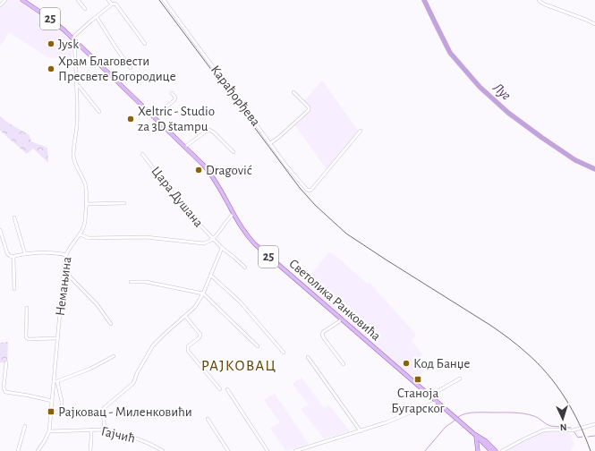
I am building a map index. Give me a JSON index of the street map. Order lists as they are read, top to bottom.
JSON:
{
  "streets": {
    "main road": ["25", "Светолика Ранковића"],
    "street": [
      "Карађорђева",
      "Цара Душана",
      "Немањина",
      "Гајчић"
    ]
  },
  "crossings": [
    ["25", "Немањина"],
    ["25", "Светолика Ранковића"],
    ["Немањина", "Светолика Ранковића"],
    ["Немањина", "Гајчић"]
  ],
  "districts": ["РАЈКОВАЦ"],
  "water": ["Луг"],
  "places": {
    "other": [
      "Jysk",
      "Храм Благовести Пресвете Богородице",
      "Xeltric - Studio za 3D štampu",
      "Dragović",
      "Код Банџе"
    ],
    "transit": ["Станоја Бугарског", "Рајковац - Миленковићи"]
  },
  "north": "bottom"
}
